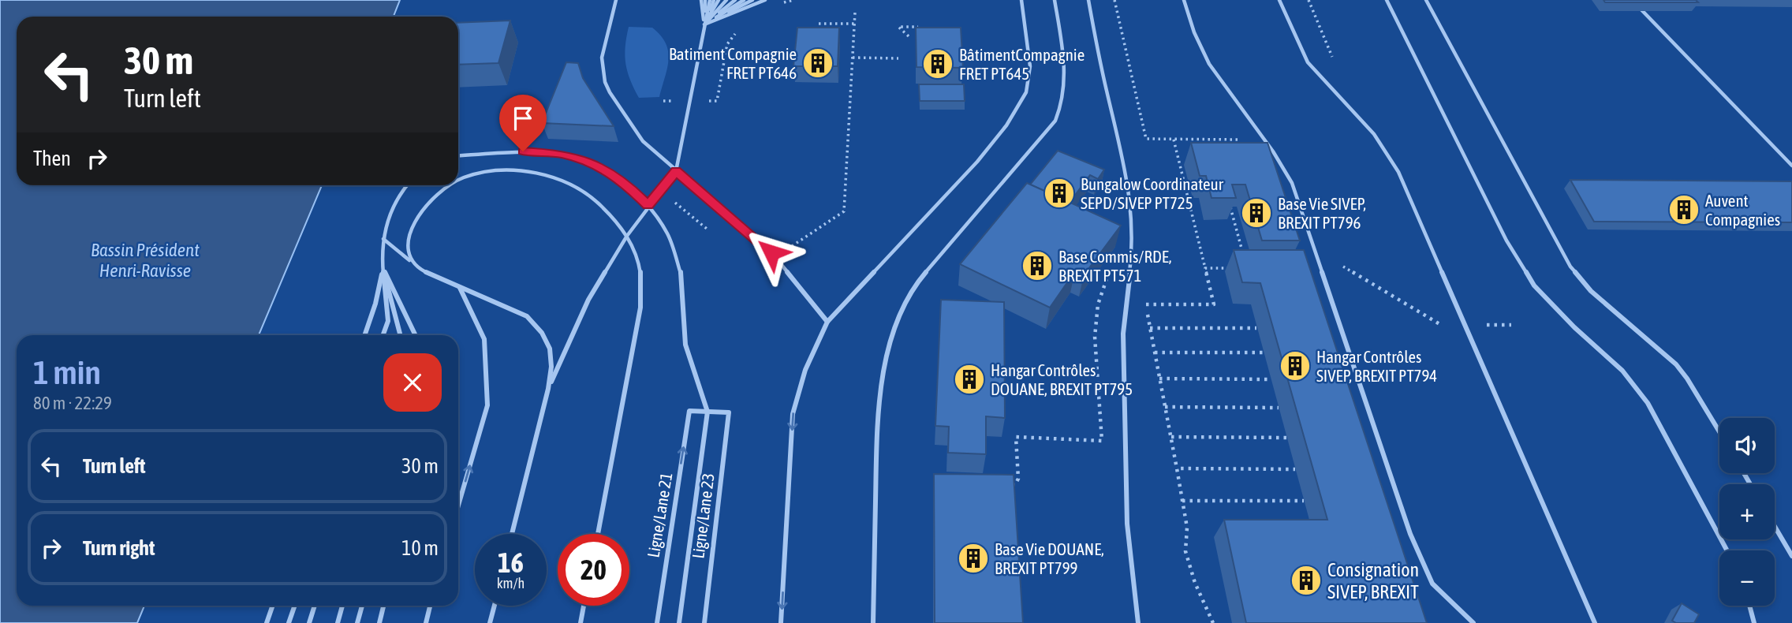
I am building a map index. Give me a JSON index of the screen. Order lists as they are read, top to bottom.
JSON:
{
  "streets": {
    "lane": ["Ligne/Lane 21", "Ligne/Lane 23"]
  },
  "crossings": [
    ["Ligne/Lane 21", "Ligne/Lane 23"]
  ],
  "water": ["Bassin Président Henri-Ravisse"],
  "places": {
    "building": [
      "Batiment Compagnie FRET PT646",
      "BâtimentCompagnie FRET PT645",
      "Bungalow Coordinateur SEPD/SIVEP PT725",
      "Auvent Compagnies",
      "Base Vie SIVEP, BREXIT PT796",
      "Base Commis/RDE, BREXIT PT571",
      "Hangar Contrôles SIVEP, BREXIT PT794",
      "Hangar Contrôles DOUANE, BREXIT PT795",
      "Base Vie DOUANE, BREXIT PT799",
      "Consignation SIVEP, BREXIT"
    ]
  },
  "page": {
    "turn": ["30 m", "Turn left"],
    "then": "Then",
    "heading": ["1 min", "80 m · 22:29"],
    "map_buttons": ["+", "−"],
    "list": [
      {
        "name": "Turn left",
        "value": "30 m"
      },
      {
        "name": "Turn right",
        "value": "10 m"
      }
    ],
    "speed": "16 km/h",
    "limit": "20"
  }
}
